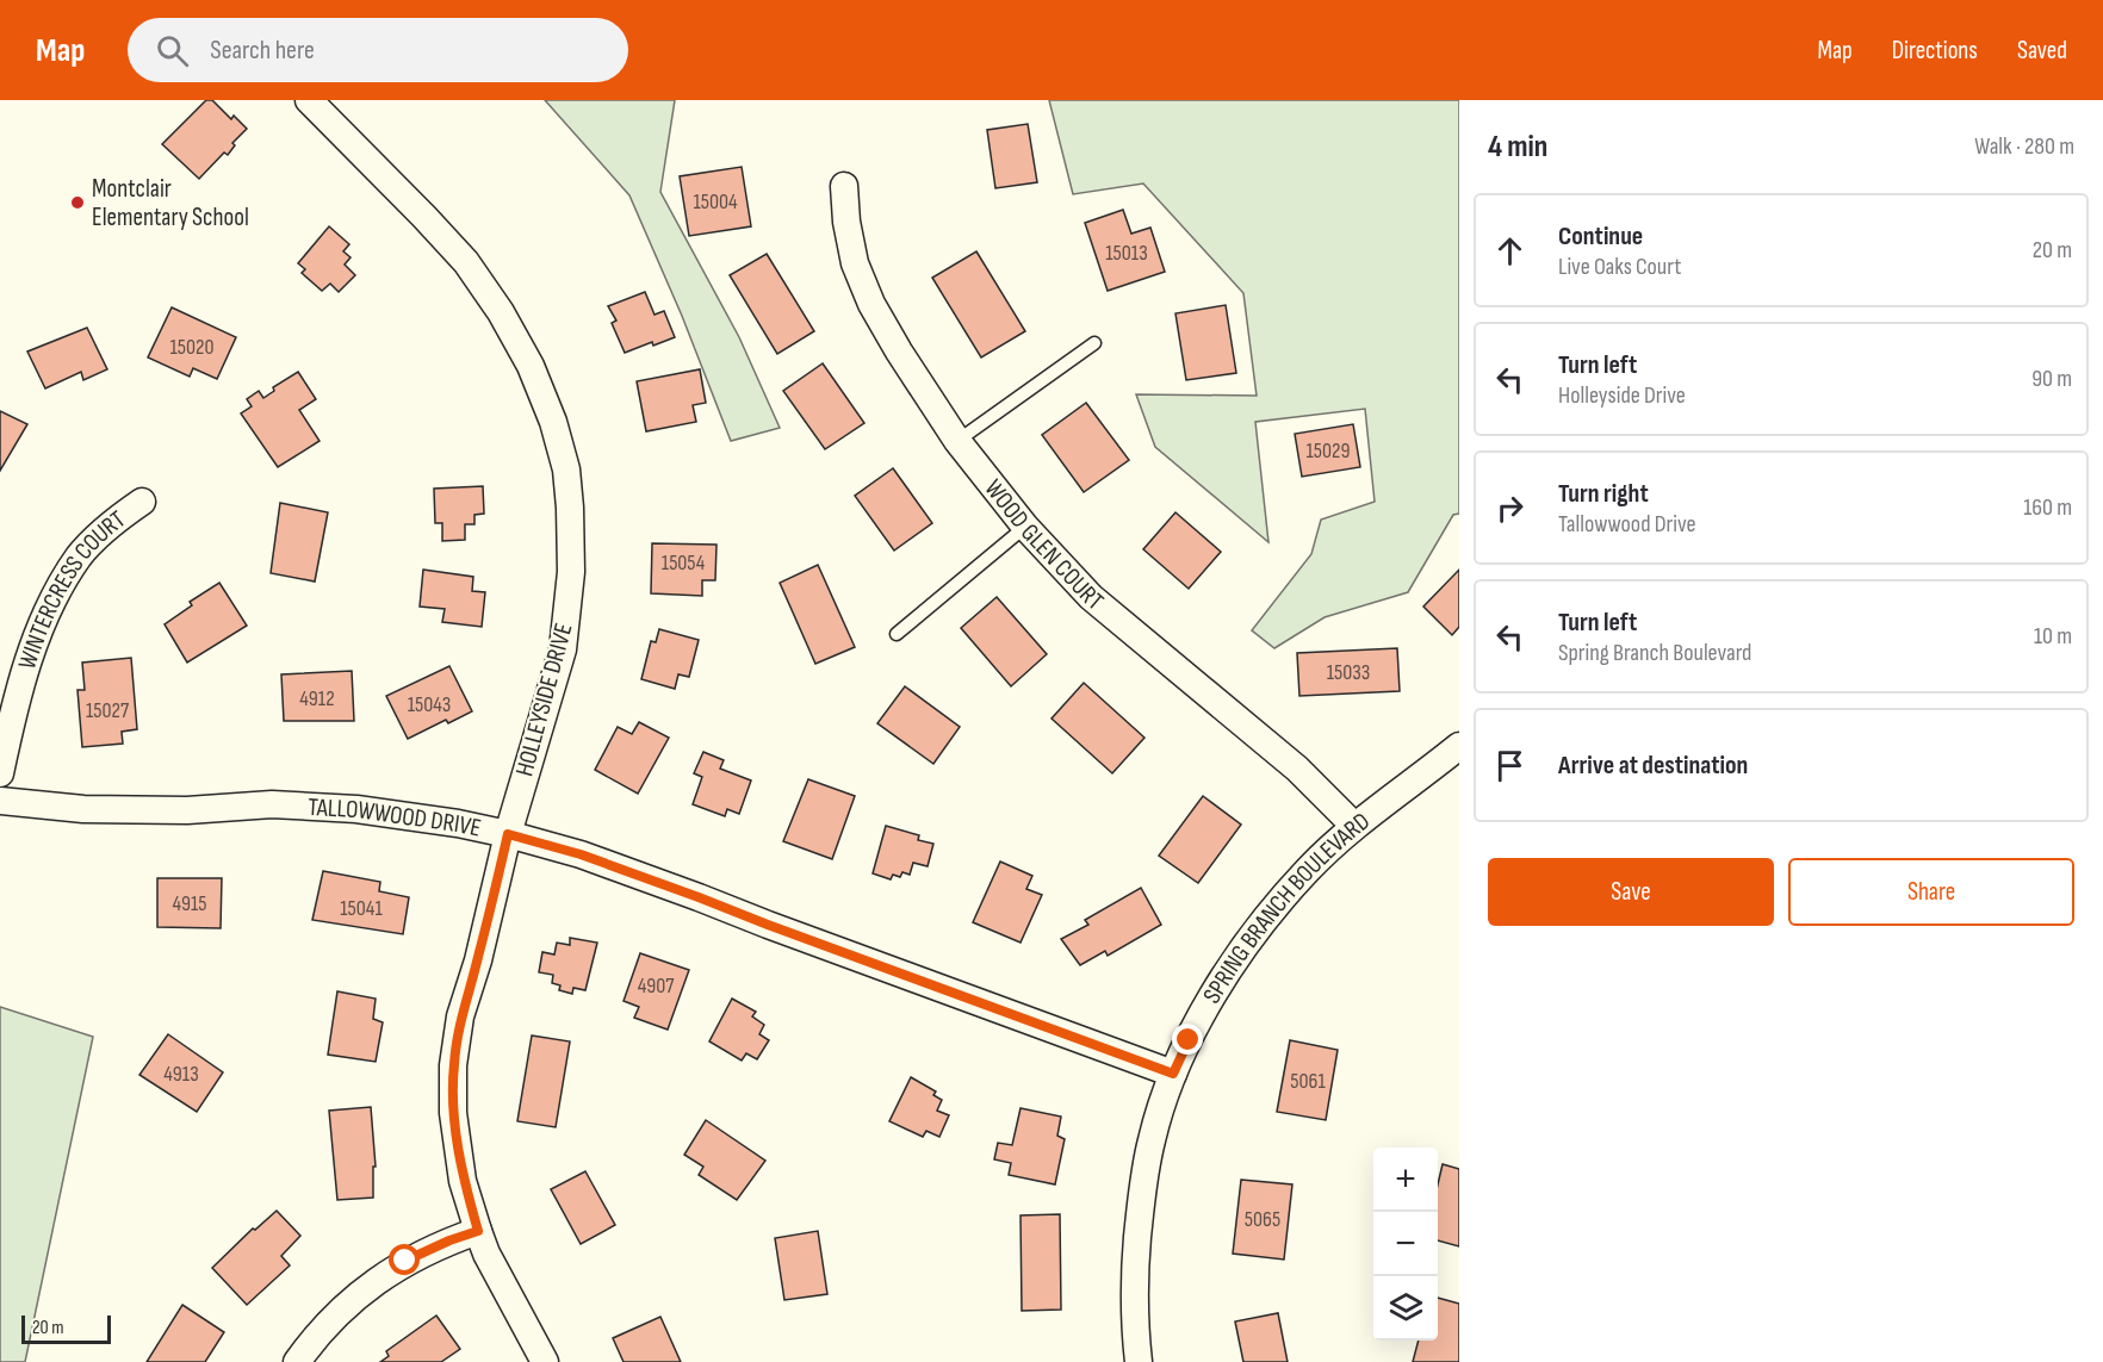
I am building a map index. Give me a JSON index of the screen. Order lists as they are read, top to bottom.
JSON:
{
  "streets": {
    "street": [
      "WOOD GLEN COURT",
      "WINTERCRESS COURT",
      "HOLLEYSIDE DRIVE",
      "TALLOWWOOD DRIVE",
      "SPRING BRANCH BOULEVARD"
    ]
  },
  "crossings": [
    ["WOOD GLEN COURT", "SPRING BRANCH BOULEVARD"],
    ["HOLLEYSIDE DRIVE", "TALLOWWOOD DRIVE"],
    ["TALLOWWOOD DRIVE", "SPRING BRANCH BOULEVARD"]
  ],
  "places": ["Montclair Elementary School"],
  "house_numbers": [
    "15004",
    "15013",
    "15020",
    "15029",
    "15054",
    "15033",
    "4912",
    "15043",
    "15027",
    "4915",
    "15041",
    "4907",
    "4913",
    "5061",
    "5065"
  ],
  "scale_bar": "20 m",
  "page": {
    "header": "Map",
    "search": "Search here",
    "nav": ["Map", "Directions", "Saved"],
    "heading": ["4 min", "Walk · 280 m"],
    "list": [
      ["Continue", "Live Oaks Court", "20 m"],
      ["Turn left", "Holleyside Drive", "90 m"],
      ["Turn right", "Tallowwood Drive", "160 m"],
      ["Turn left", "Spring Branch Boulevard", "10 m"],
      "Arrive at destination"
    ],
    "buttons": ["Save", "Share"],
    "map_buttons": ["+", "−"],
    "scale": "20 m"
  }
}
